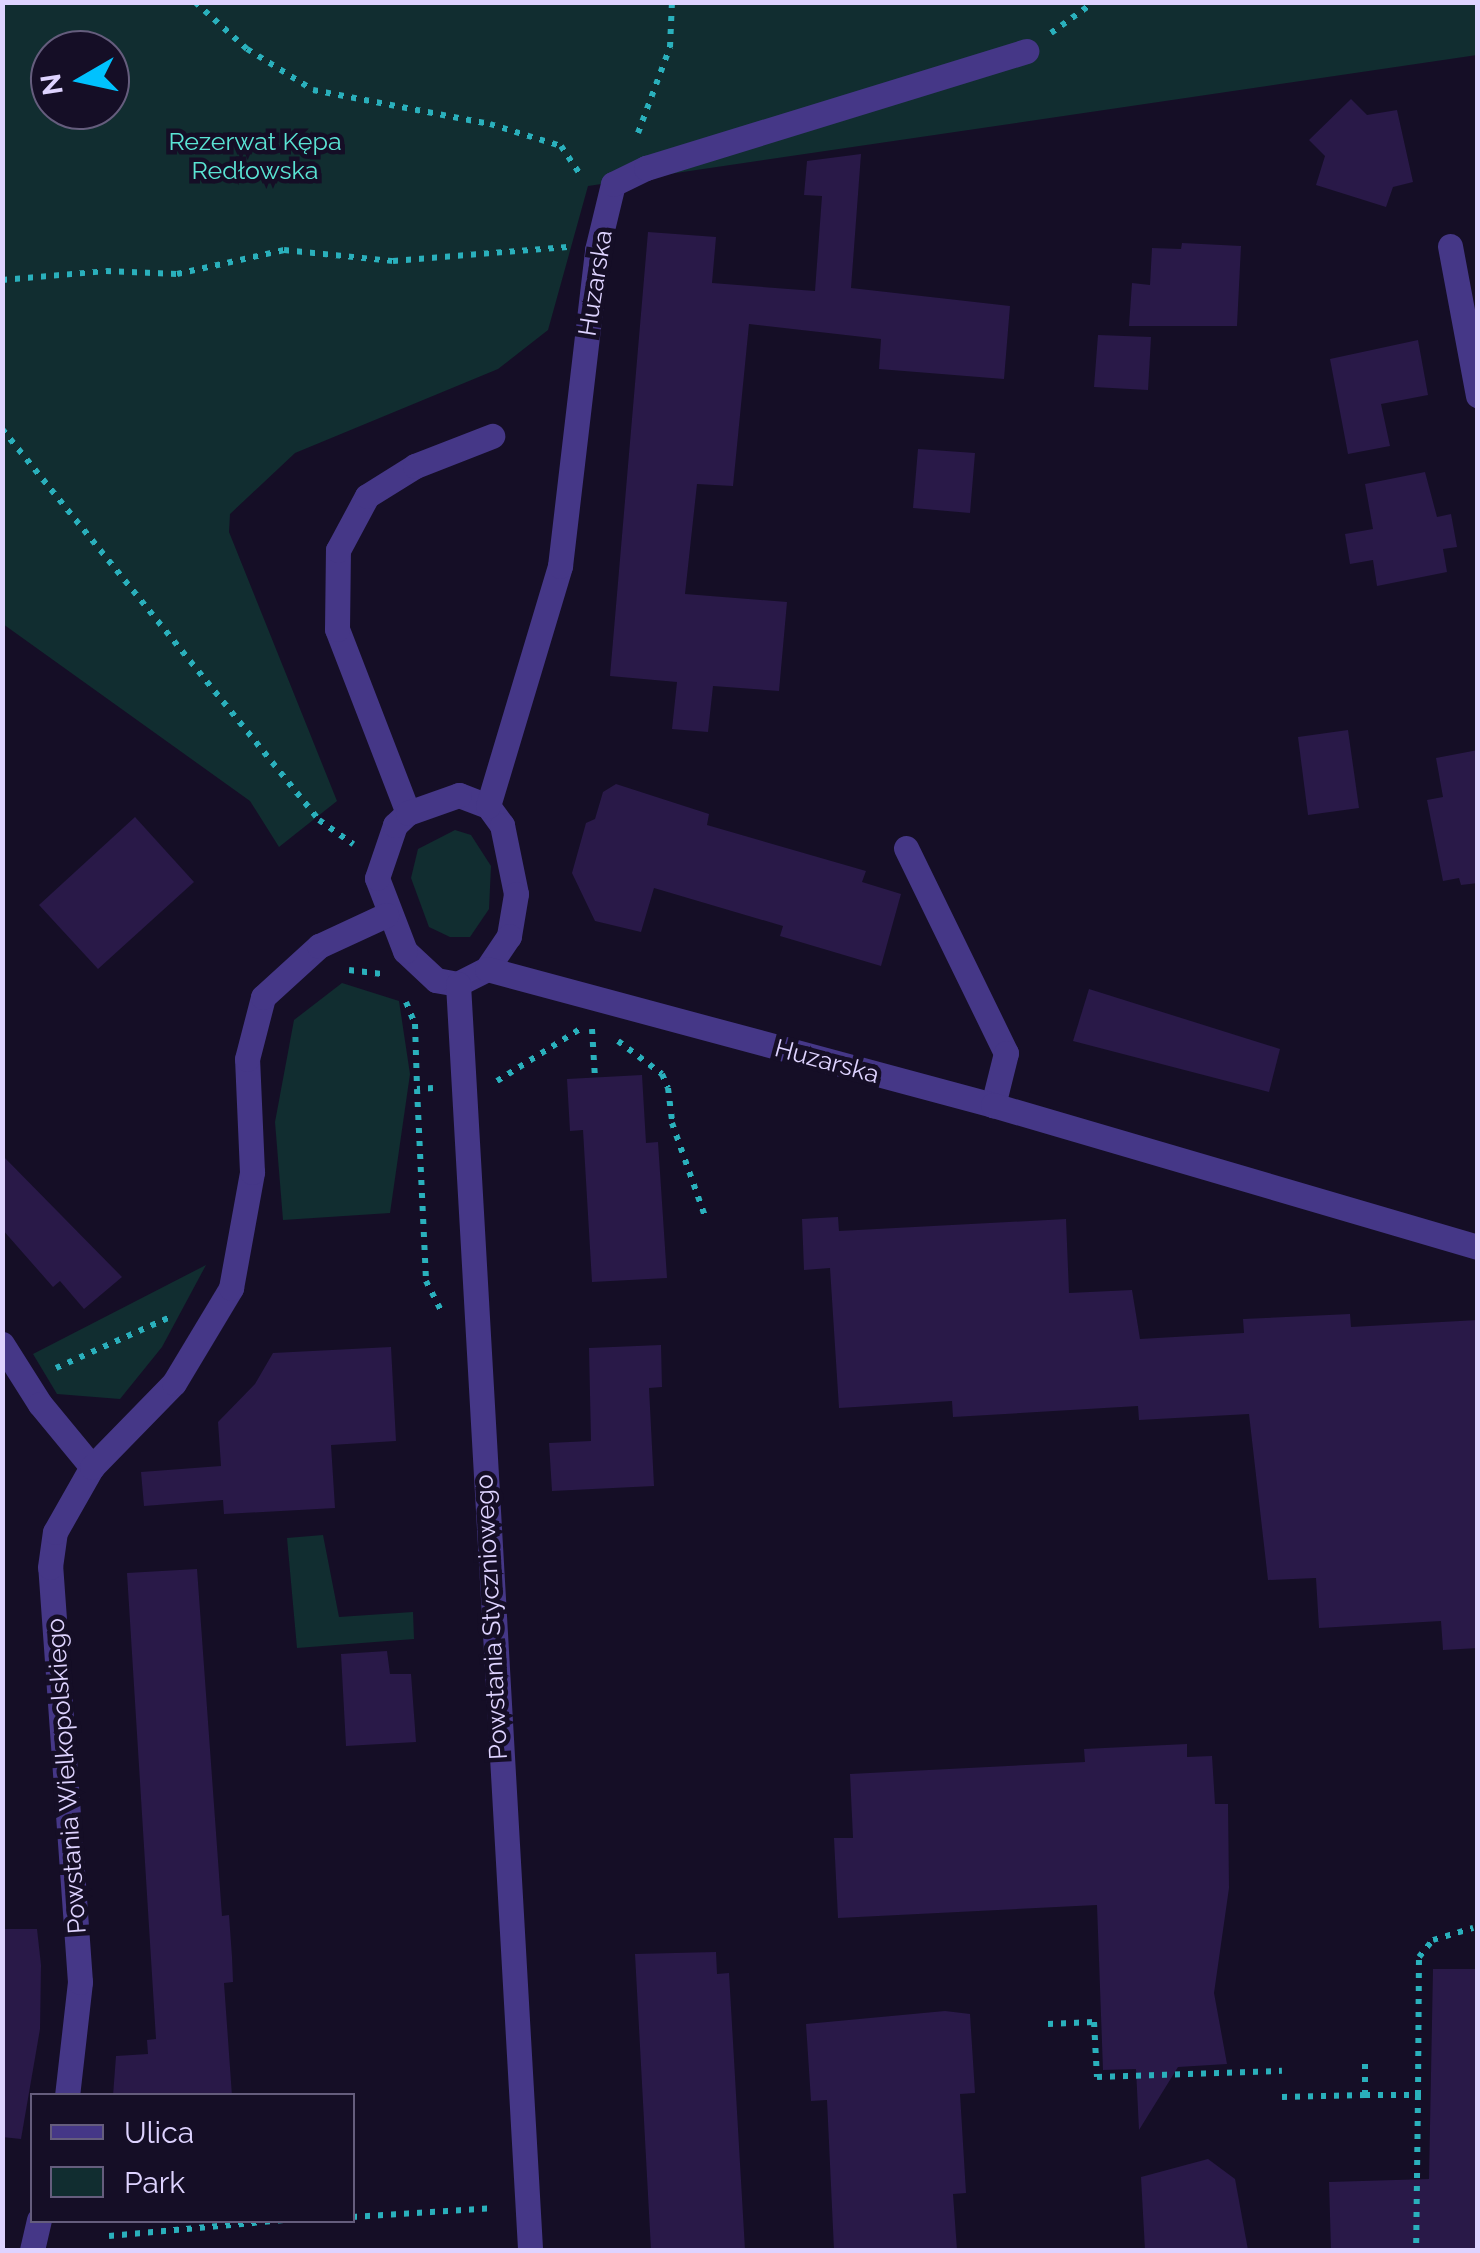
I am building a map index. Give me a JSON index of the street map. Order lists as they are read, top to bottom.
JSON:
{
  "streets": {
    "street": ["Huzarska", "Powstania Styczniowego", "Powstania Wielkopolskiego"]
  },
  "crossings": [
    ["Huzarska", "Powstania Styczniowego"],
    ["Huzarska", "Powstania Wielkopolskiego"],
    ["Powstania Styczniowego", "Powstania Wielkopolskiego"]
  ],
  "parks": ["Rezerwat Kępa Redłowska"],
  "legend": ["Ulica", "Park"],
  "north": "left"
}
